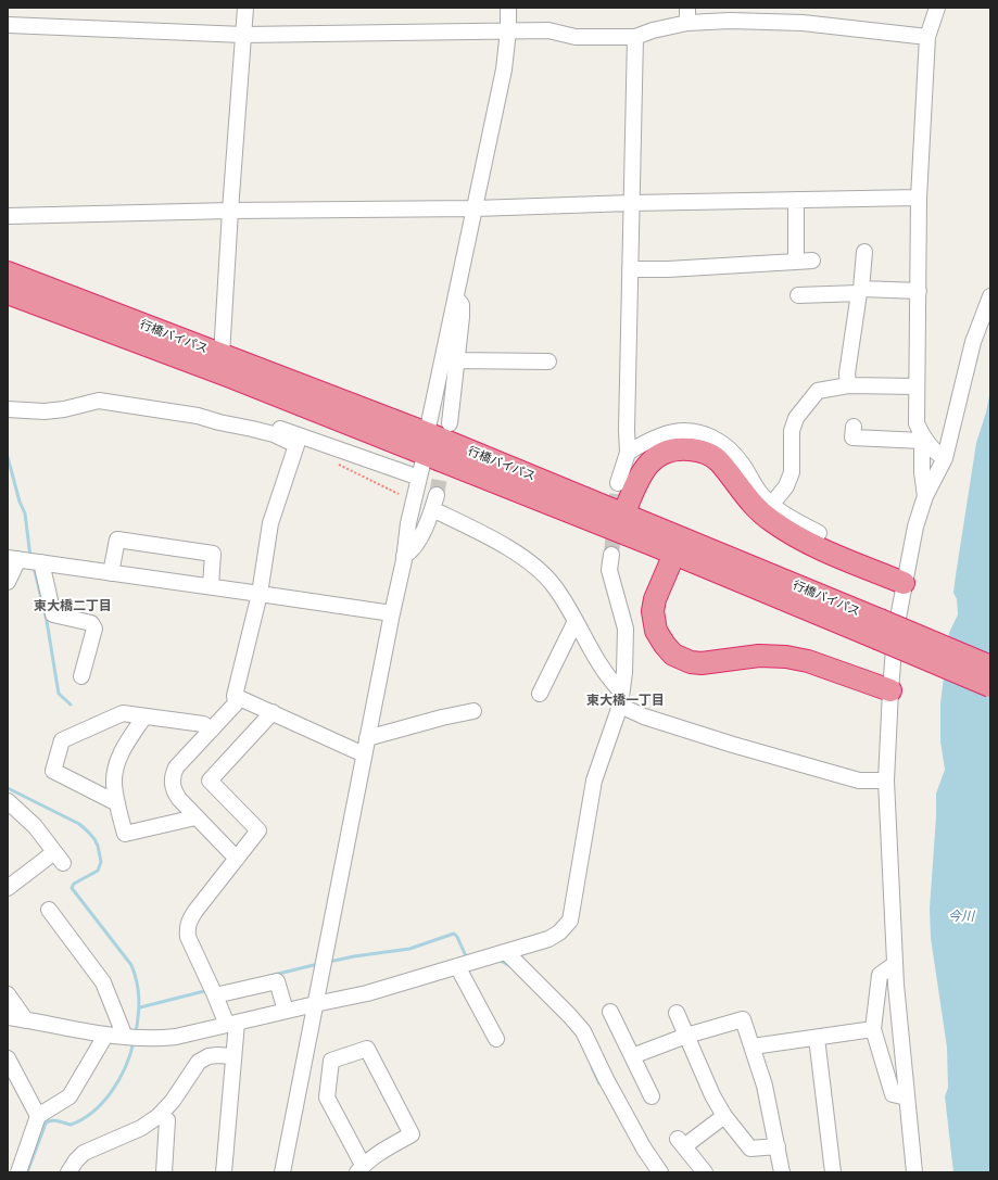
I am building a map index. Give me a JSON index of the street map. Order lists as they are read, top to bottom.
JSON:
{
  "streets": {
    "highway": ["行橋バイパス"]
  },
  "districts": ["東大橋二丁目", "東大橋一丁目"],
  "water": ["今川"]
}
